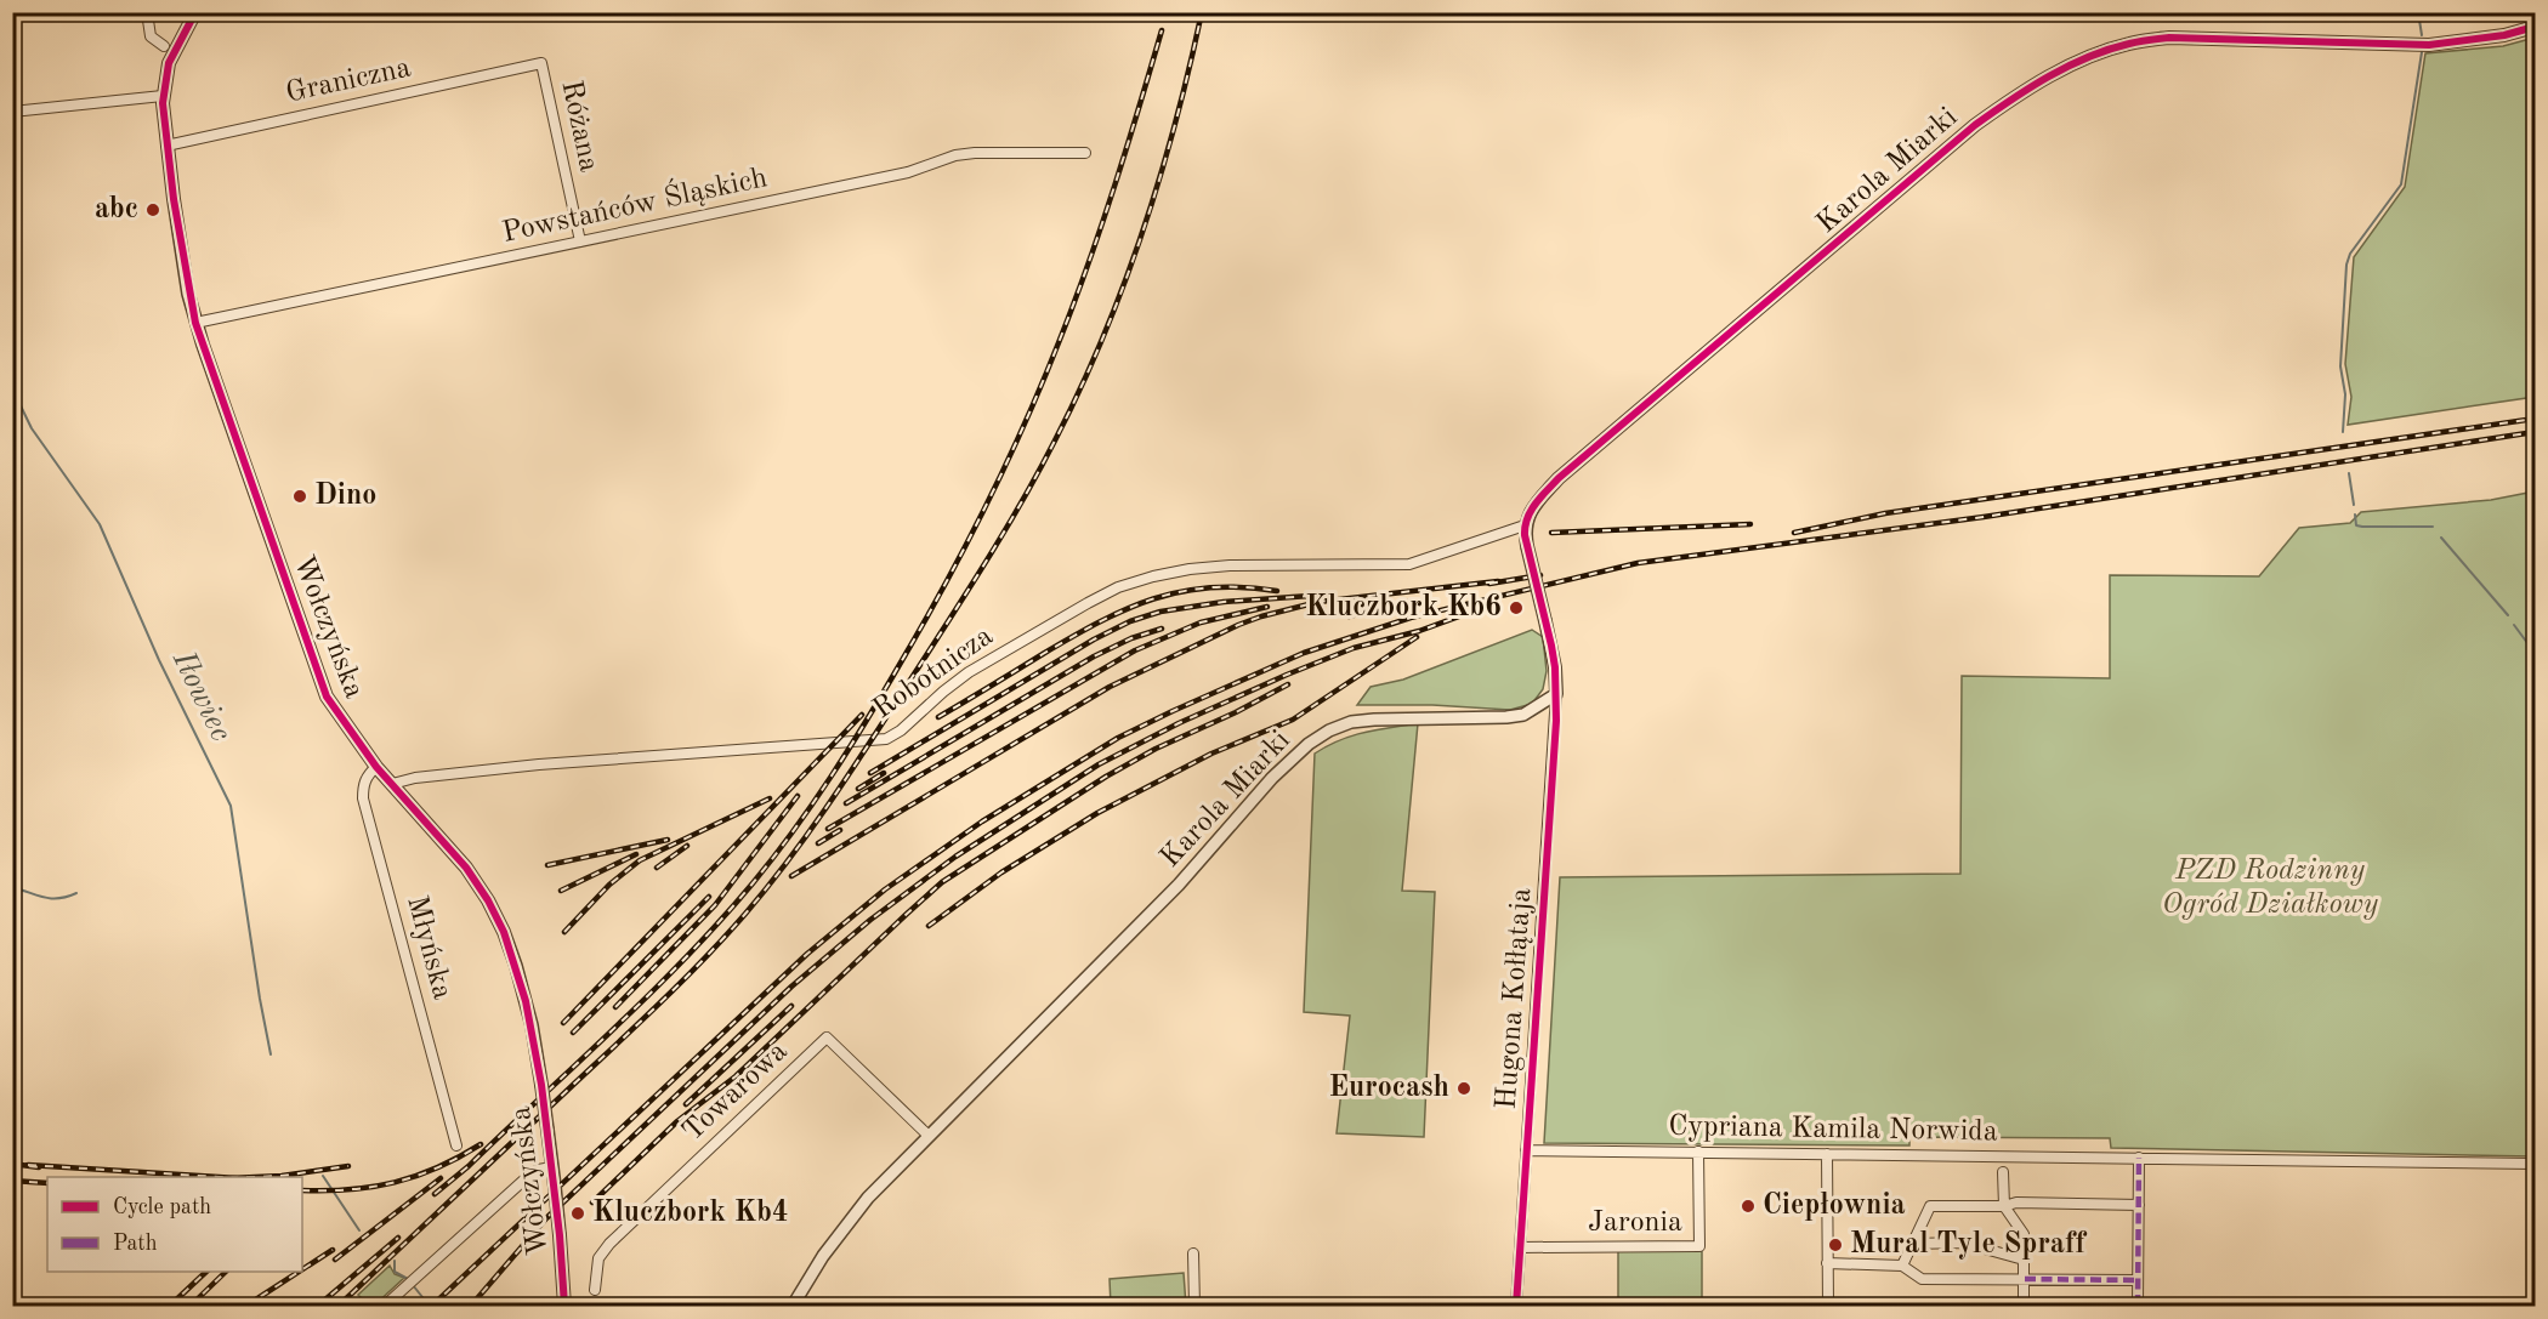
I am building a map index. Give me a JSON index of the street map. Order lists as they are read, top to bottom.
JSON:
{
  "streets": {
    "street": [
      "Graniczna",
      "Różana",
      "Karola Miarki",
      "Powstańców Śląskich",
      "Wołczyńska",
      "Robotnicza",
      "Młyńska",
      "Hugona Kołłątaja",
      "Towarowa",
      "Cypriana Kamila Norwida",
      "Jaronia"
    ]
  },
  "crossings": [
    ["Graniczna", "Różana"],
    ["Graniczna", "Wołczyńska"],
    ["Różana", "Powstańców Śląskich"],
    ["Karola Miarki", "Robotnicza"],
    ["Karola Miarki", "Hugona Kołłątaja"],
    ["Karola Miarki", "Towarowa"],
    ["Powstańców Śląskich", "Wołczyńska"],
    ["Wołczyńska", "Robotnicza"],
    ["Wołczyńska", "Młyńska"],
    ["Hugona Kołłątaja", "Cypriana Kamila Norwida"],
    ["Hugona Kołłątaja", "Jaronia"],
    ["Cypriana Kamila Norwida", "Jaronia"]
  ],
  "water": ["Iłowiec"],
  "parks": ["PZD Rodzinny Ogród Działkowy"],
  "places": [
    "abc",
    "Dino",
    "Kluczbork Kb6",
    "Eurocash",
    "Ciepłownia",
    "Kluczbork Kb4",
    "Mural Tyle Spraff"
  ],
  "legend": ["Cycle path", "Path"]
}
